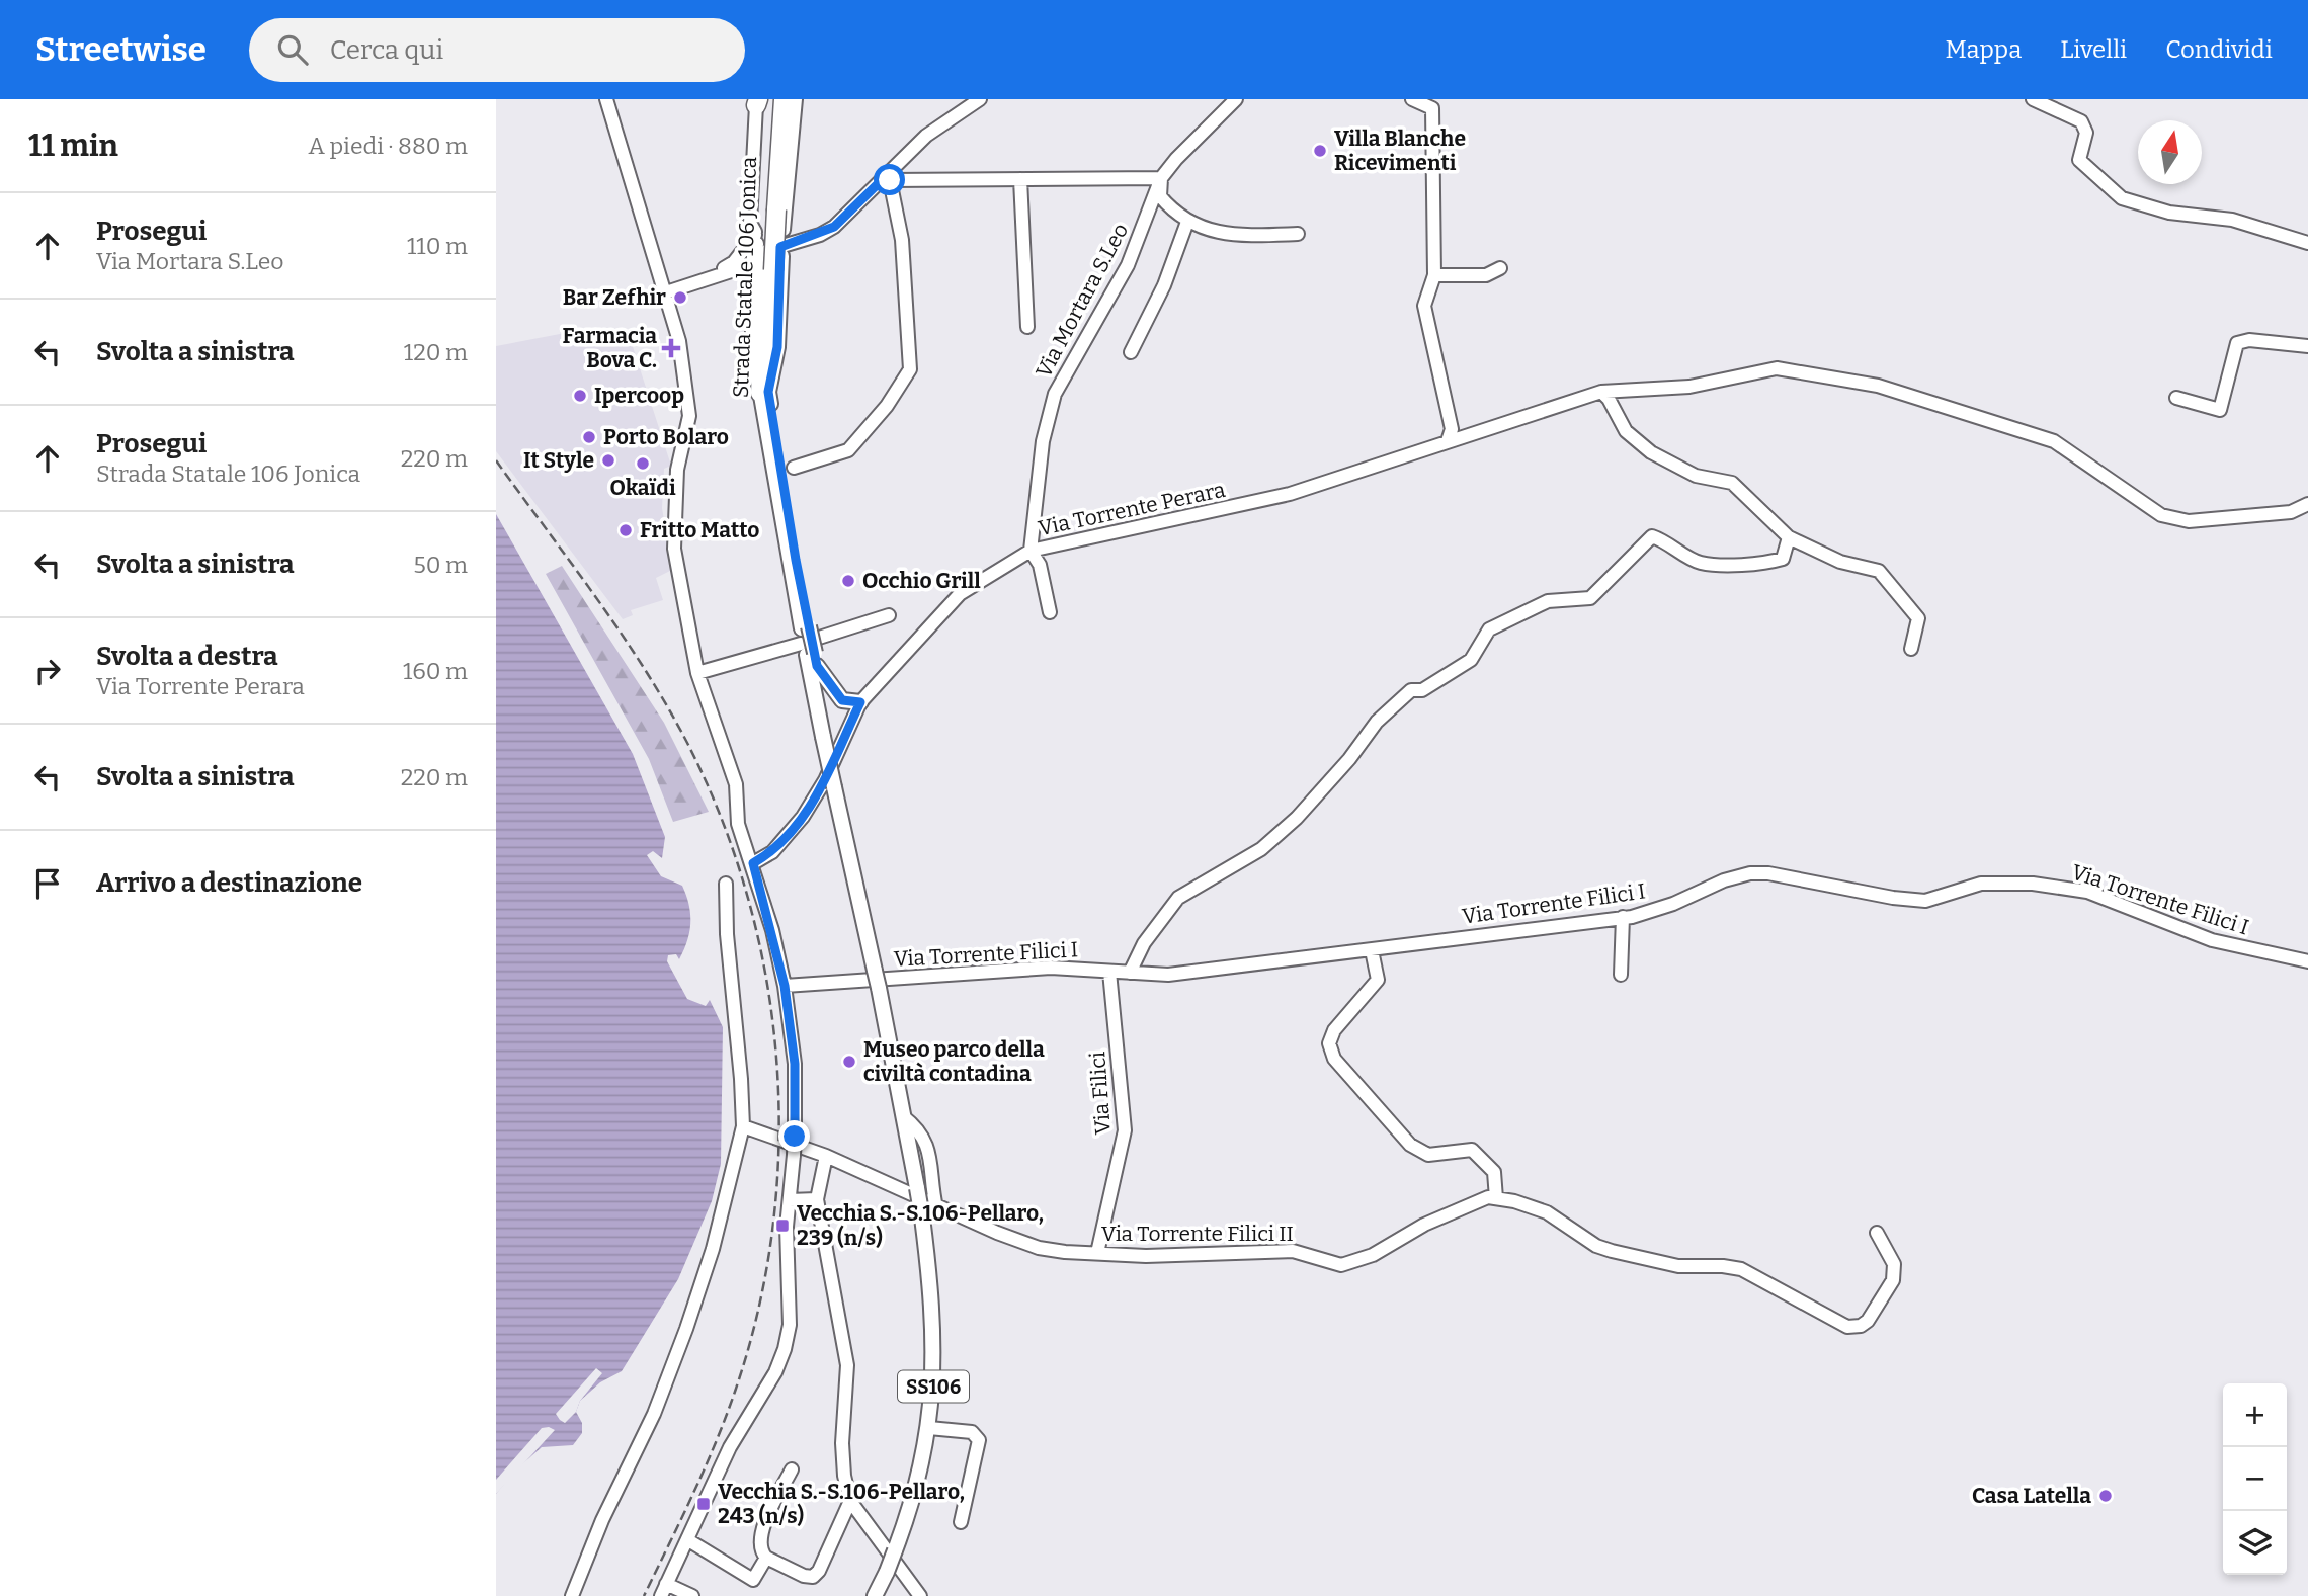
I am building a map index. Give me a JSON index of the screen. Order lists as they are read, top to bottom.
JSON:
{
  "streets": {
    "highway": ["Strada Statale 106 Jonica", "SS106"],
    "street": [
      "Via Mortara S.Leo",
      "Via Torrente Perara",
      "Via Torrente Filici I",
      "Via Filici",
      "Via Torrente Filici II"
    ]
  },
  "crossings": [
    ["Via Mortara S.Leo", "Via Torrente Perara"],
    ["Via Torrente Filici I", "Via Filici"],
    ["Via Filici", "Via Torrente Filici II"]
  ],
  "places": {
    "other": [
      "Villa Blanche Ricevimenti",
      "Bar Zefhir",
      "Ipercoop",
      "Porto Bolaro",
      "It Style",
      "Okaïdi",
      "Fritto Matto",
      "Occhio Grill",
      "Museo parco della civiltà contadina",
      "Casa Latella"
    ],
    "health": ["Farmacia Bova C."],
    "transit": ["Vecchia S.-S.106-Pellaro, 239 (n/s)", "Vecchia S.-S.106-Pellaro, 243 (n/s)"]
  },
  "north": "top",
  "page": {
    "header": "Streetwise",
    "search": "Cerca qui",
    "nav": ["Mappa", "Livelli", "Condividi"],
    "heading": ["11 min", "A piedi · 880 m"],
    "list": [
      ["Prosegui", "Via Mortara S.Leo", "110 m"],
      ["Svolta a sinistra", "120 m"],
      ["Prosegui", "Strada Statale 106 Jonica", "220 m"],
      ["Svolta a sinistra", "50 m"],
      ["Svolta a destra", "Via Torrente Perara", "160 m"],
      ["Svolta a sinistra", "220 m"],
      "Arrivo a destinazione"
    ],
    "map_buttons": ["+", "−"]
  }
}
